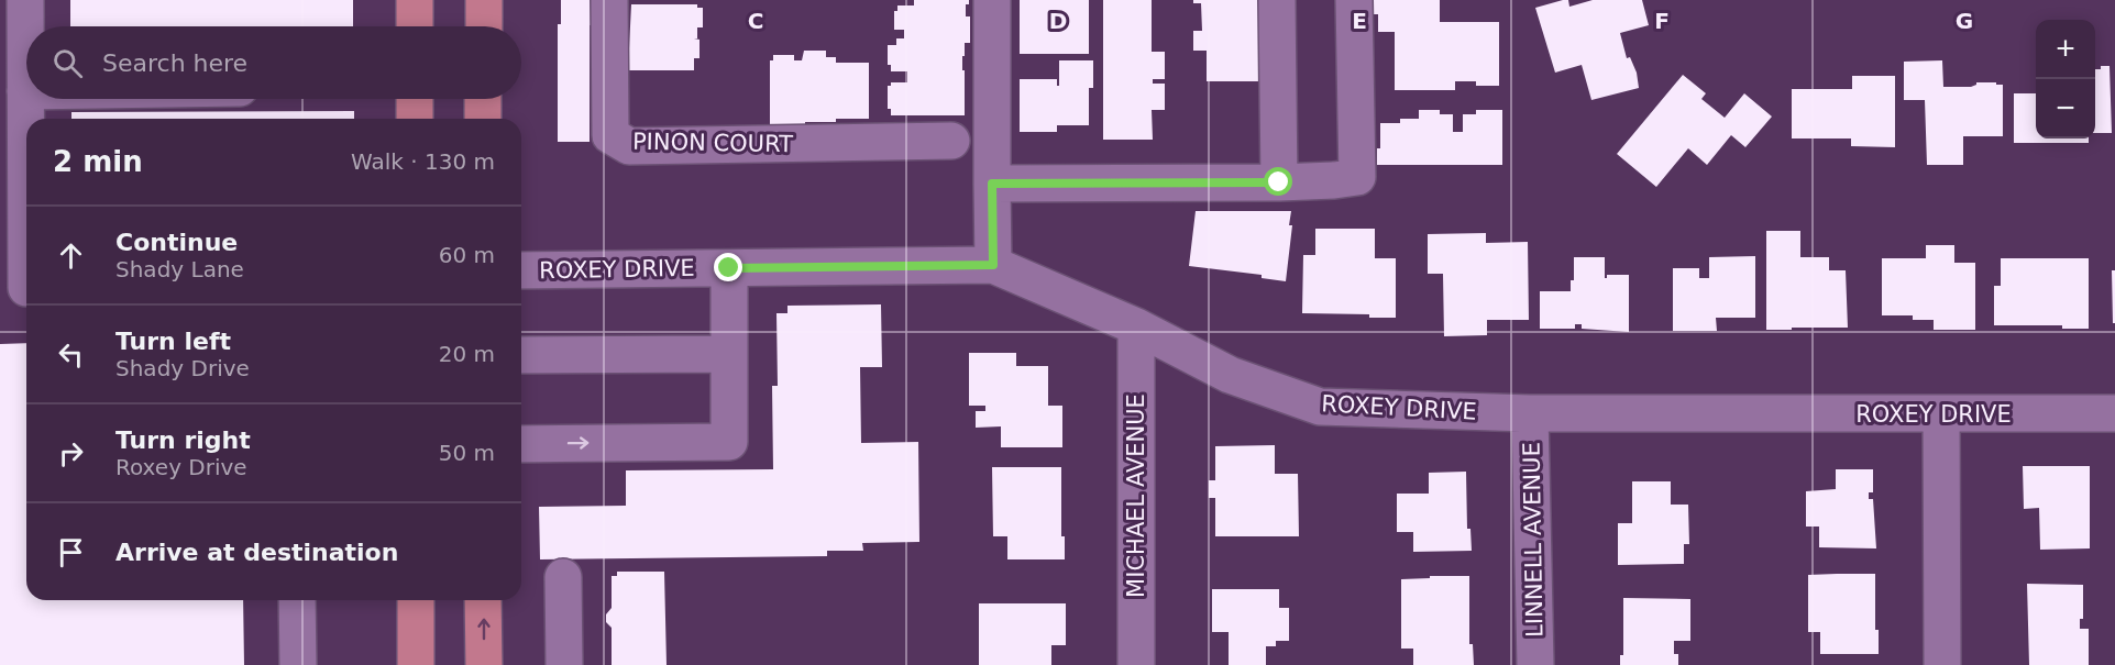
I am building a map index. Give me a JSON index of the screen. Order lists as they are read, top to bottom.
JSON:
{
  "streets": {
    "street": [
      "PINON COURT",
      "ROXEY DRIVE",
      "MICHAEL AVENUE",
      "LINNELL AVENUE"
    ]
  },
  "crossings": [
    ["ROXEY DRIVE", "MICHAEL AVENUE"],
    ["ROXEY DRIVE", "LINNELL AVENUE"]
  ],
  "page": {
    "map_buttons": ["+", "−"],
    "search": "Search here",
    "heading": ["2 min", "Walk · 130 m"],
    "list": [
      ["Continue", "Shady Lane", "60 m"],
      ["Turn left", "Shady Drive", "20 m"],
      ["Turn right", "Roxey Drive", "50 m"],
      "Arrive at destination"
    ]
  },
  "grid": {
    "columns": [
      "C",
      "D",
      "E",
      "F",
      "G"
    ]
  }
}
